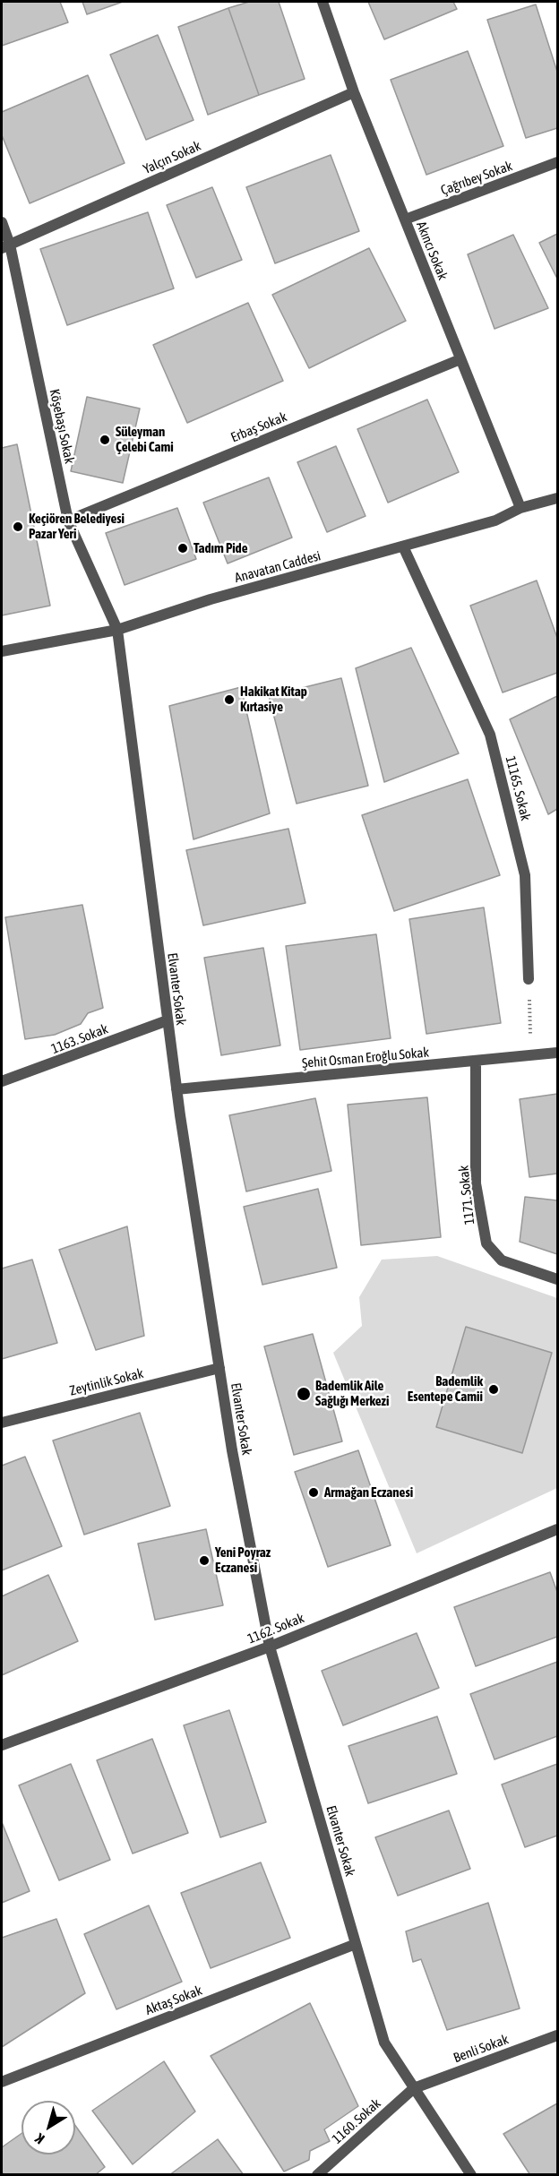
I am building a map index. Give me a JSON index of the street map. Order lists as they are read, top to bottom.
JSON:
{
  "streets": {
    "street": [
      "Yalçın Sokak",
      "Çağrıbey Sokak",
      "Akıncı Sokak",
      "Köşebaşı Sokak",
      "Erbaş Sokak",
      "Anavatan Caddesi",
      "11165. Sokak",
      "Elvanter Sokak",
      "1163. Sokak",
      "Şehit Osman Eroğlu Sokak",
      "1171. Sokak",
      "Zeytinlik Sokak",
      "1162. Sokak",
      "Aktaş Sokak",
      "Benli Sokak",
      "1160. Sokak"
    ]
  },
  "crossings": [
    ["Yalçın Sokak", "Akıncı Sokak"],
    ["Yalçın Sokak", "Köşebaşı Sokak"],
    ["Çağrıbey Sokak", "Akıncı Sokak"],
    ["Akıncı Sokak", "Erbaş Sokak"],
    ["Akıncı Sokak", "Anavatan Caddesi"],
    ["Köşebaşı Sokak", "Erbaş Sokak"],
    ["Köşebaşı Sokak", "Anavatan Caddesi"],
    ["Köşebaşı Sokak", "Elvanter Sokak"],
    ["Anavatan Caddesi", "11165. Sokak"],
    ["Anavatan Caddesi", "Elvanter Sokak"],
    ["Elvanter Sokak", "1163. Sokak"],
    ["Elvanter Sokak", "Şehit Osman Eroğlu Sokak"],
    ["Elvanter Sokak", "Zeytinlik Sokak"],
    ["Elvanter Sokak", "1162. Sokak"],
    ["Elvanter Sokak", "Aktaş Sokak"],
    ["Elvanter Sokak", "Benli Sokak"],
    ["Elvanter Sokak", "1160. Sokak"],
    ["Şehit Osman Eroğlu Sokak", "1171. Sokak"],
    ["Benli Sokak", "1160. Sokak"]
  ],
  "places": [
    "Süleyman Çelebi Cami",
    "Keçiören Belediyesi Pazar Yeri",
    "Tadım Pide",
    "Hakikat Kitap Kırtasiye",
    "Bademlik Esentepe Camii",
    "Bademlik Aile Sağlığı Merkezi",
    "Armağan Eczanesi",
    "Yeni Poyraz Eczanesi"
  ],
  "north": "bottom left"
}
